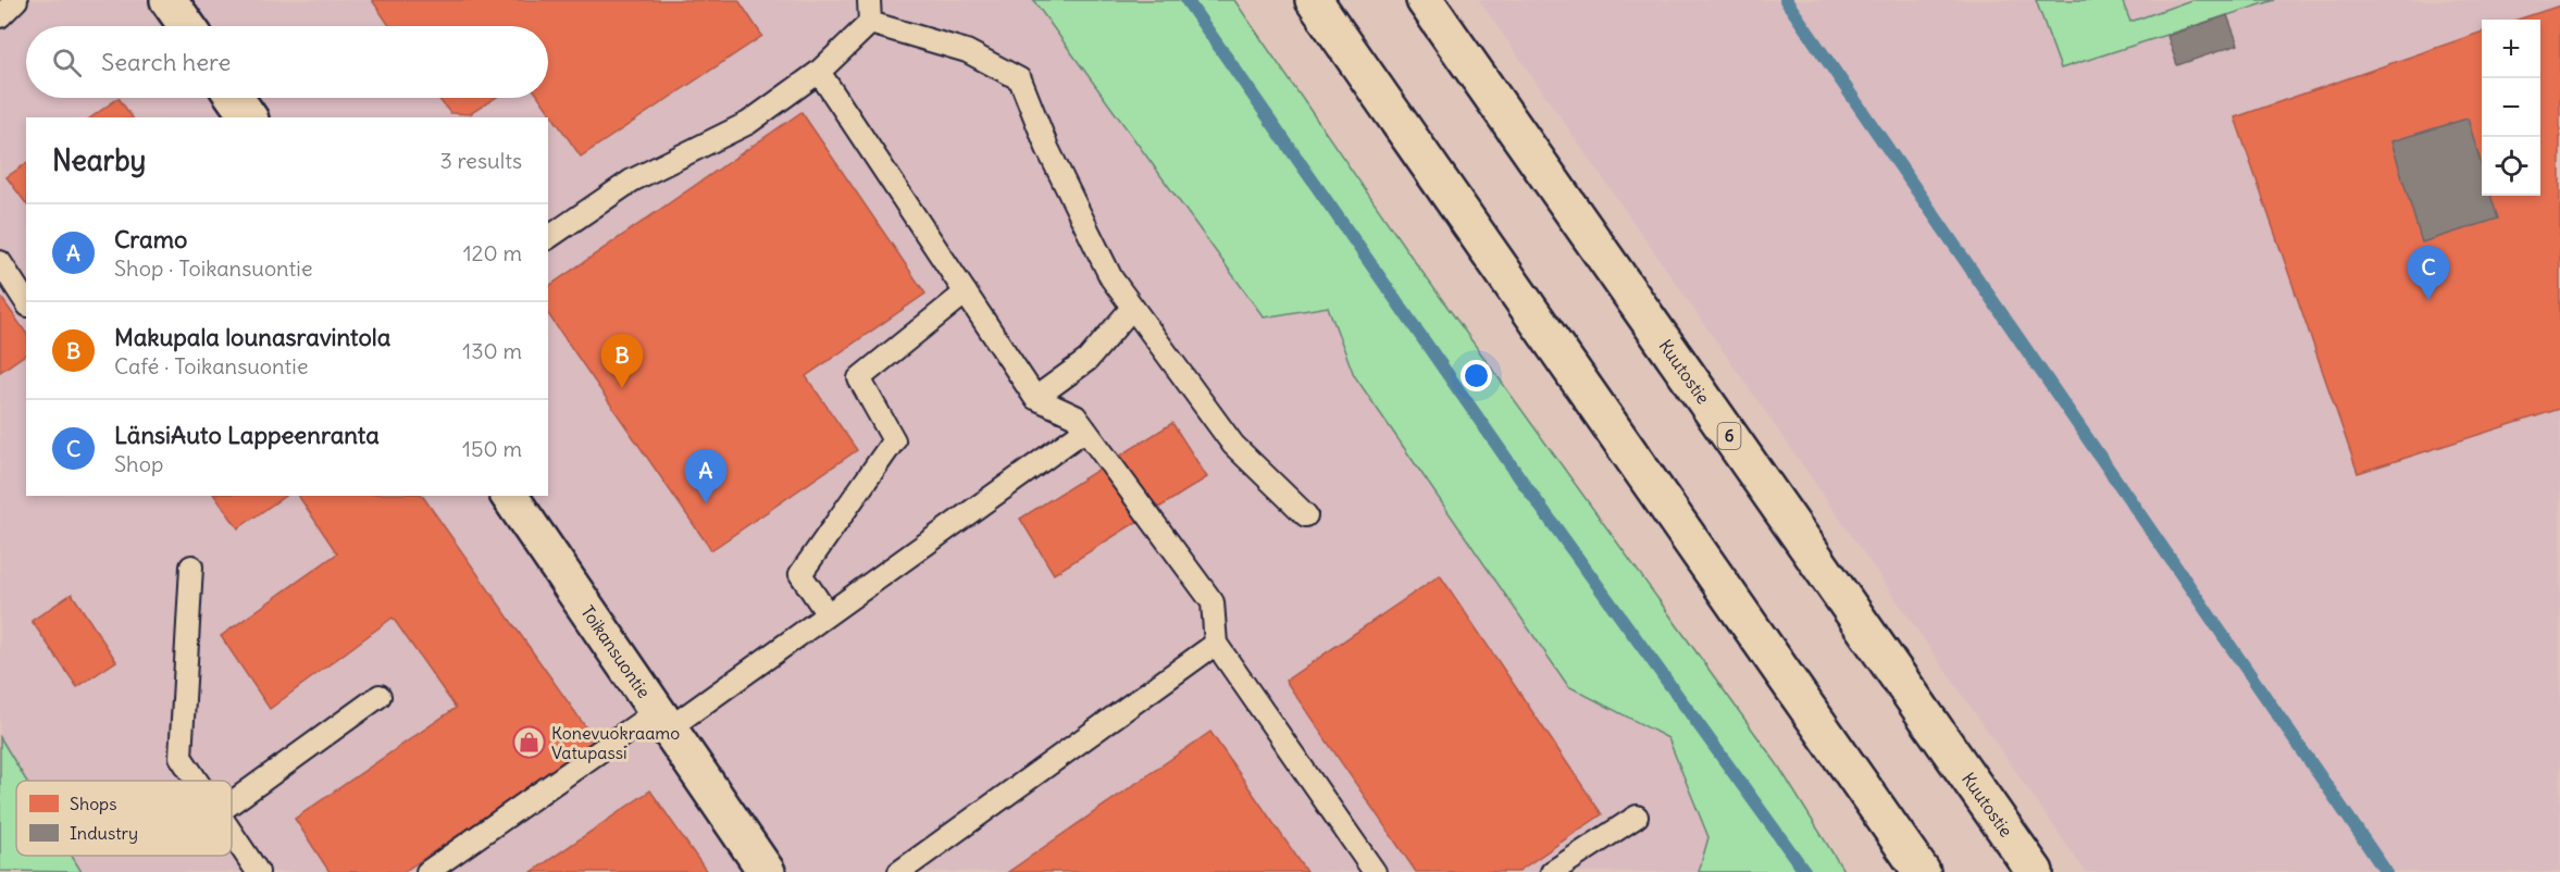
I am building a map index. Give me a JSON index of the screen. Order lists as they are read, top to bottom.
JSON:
{
  "streets": {
    "main road": ["Kuutostie", "6", "Toikansuontie"]
  },
  "places": {
    "shop": ["Konevuokraamo Vatupassi"]
  },
  "legend": ["Shops", "Industry"],
  "page": {
    "map_buttons": ["+", "−"],
    "search": "Search here",
    "heading": ["Nearby", "3 results"],
    "list": [
      {
        "mark": "A",
        "name": "Cramo",
        "note": "Shop · Toikansuontie",
        "value": "120 m"
      },
      {
        "mark": "B",
        "name": "Makupala lounasravintola",
        "note": "Café · Toikansuontie",
        "value": "130 m"
      },
      {
        "mark": "C",
        "name": "LänsiAuto Lappeenranta",
        "note": "Shop",
        "value": "150 m"
      }
    ],
    "pins": ["C", "B", "A"]
  }
}
